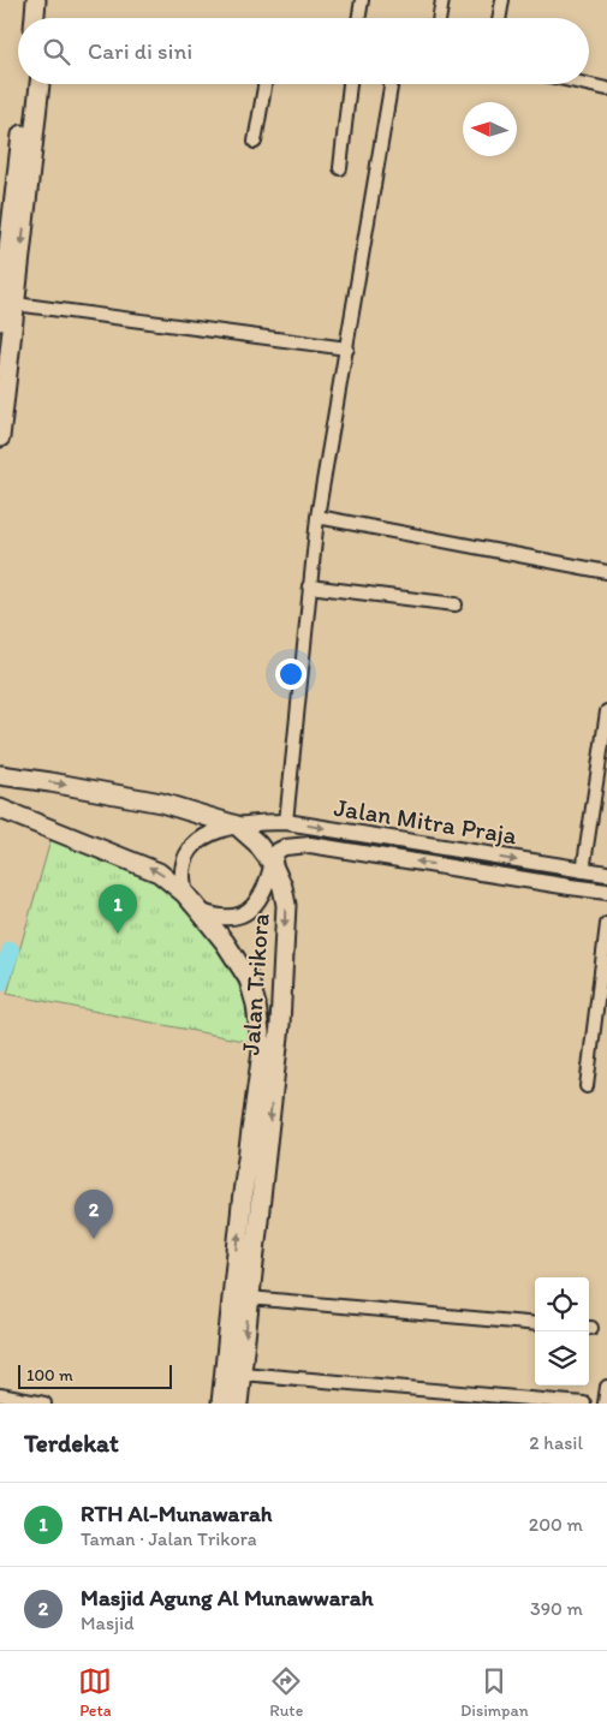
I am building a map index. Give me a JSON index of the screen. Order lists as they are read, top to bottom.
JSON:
{
  "streets": {
    "main road": ["Jalan Trikora"],
    "street": ["Jalan Mitra Praja"]
  },
  "crossings": [
    ["Jalan Mitra Praja", "Jalan Trikora"]
  ],
  "scale_bar": "100 m",
  "north": "left",
  "page": {
    "search": "Cari di sini",
    "pins": ["1", "2"],
    "scale": "100 m",
    "heading": ["Terdekat", "2 hasil"],
    "list": [
      {
        "mark": "1",
        "name": "RTH Al-Munawarah",
        "note": "Taman · Jalan Trikora",
        "value": "200 m"
      },
      {
        "mark": "2",
        "name": "Masjid Agung Al Munawwarah",
        "note": "Masjid",
        "value": "390 m"
      }
    ],
    "nav": ["Peta", "Rute", "Disimpan"]
  }
}
